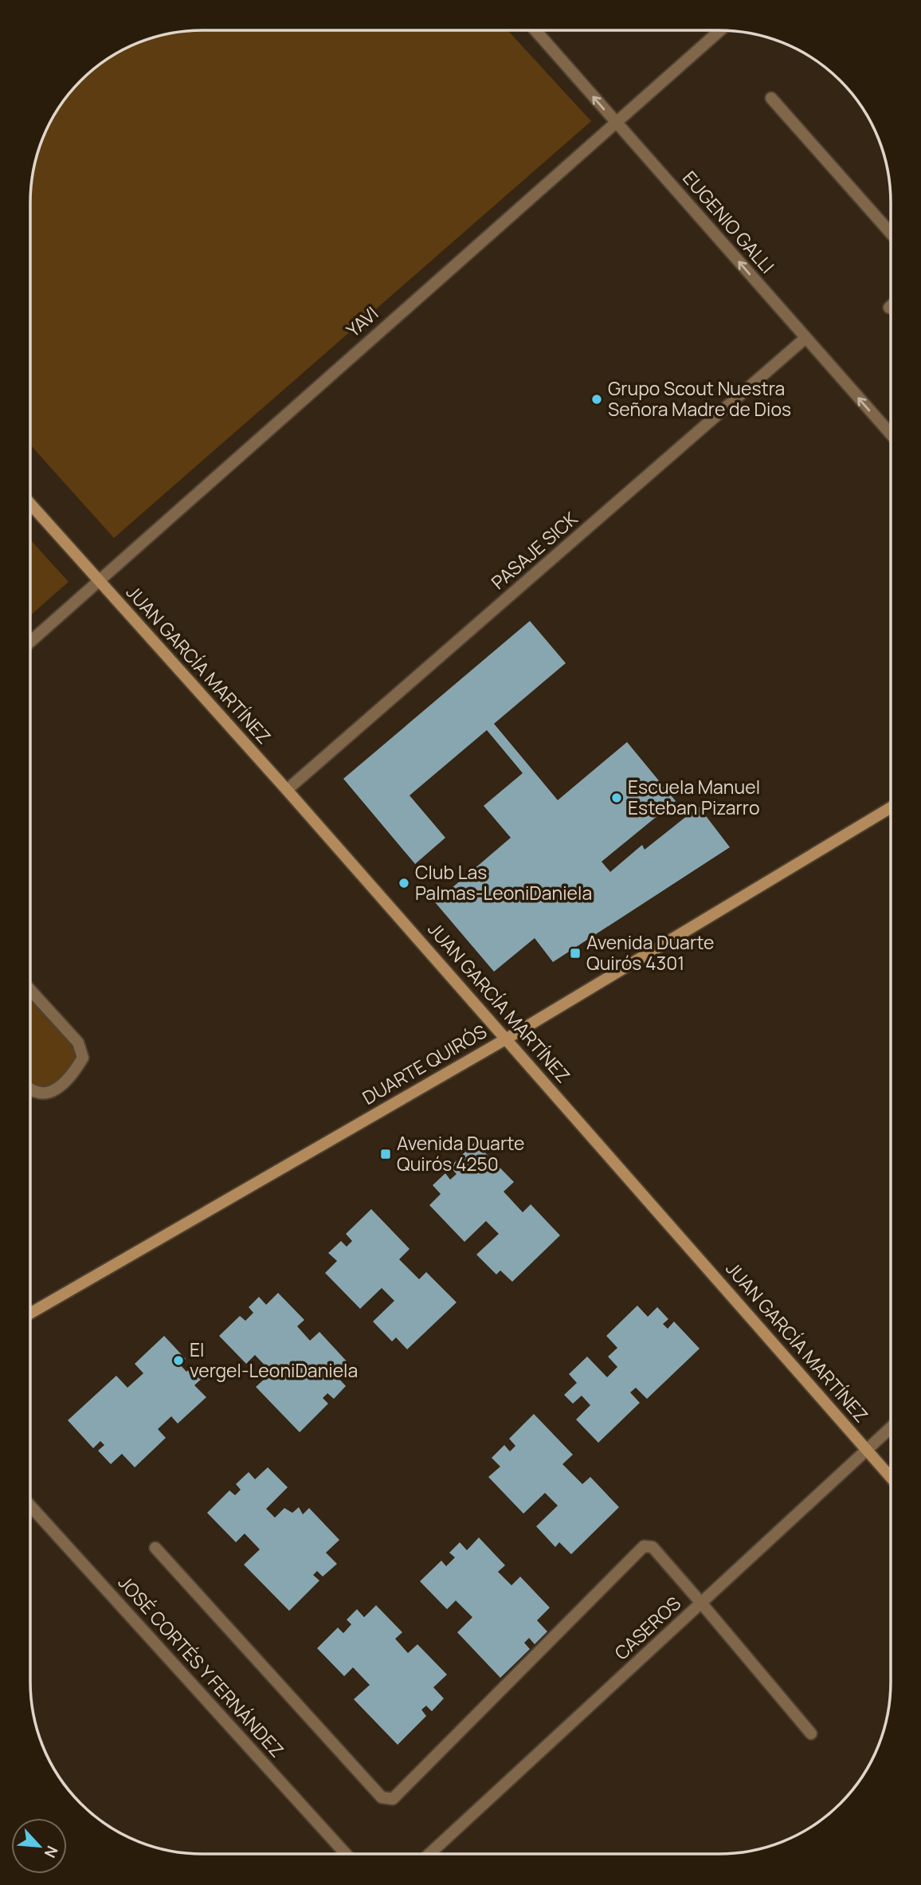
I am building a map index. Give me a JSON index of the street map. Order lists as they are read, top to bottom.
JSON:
{
  "streets": {
    "main road": ["JUAN GARCÍA MARTÍNEZ", "DUARTE QUIRÓS"],
    "street": [
      "EUGENIO GALLI",
      "YAVI",
      "PASAJE SICK",
      "CASEROS",
      "JOSÉ CORTÉS Y FERNÁNDEZ"
    ]
  },
  "crossings": [
    ["EUGENIO GALLI", "YAVI"],
    ["EUGENIO GALLI", "PASAJE SICK"],
    ["YAVI", "JUAN GARCÍA MARTÍNEZ"],
    ["PASAJE SICK", "JUAN GARCÍA MARTÍNEZ"],
    ["JUAN GARCÍA MARTÍNEZ", "DUARTE QUIRÓS"],
    ["JUAN GARCÍA MARTÍNEZ", "CASEROS"]
  ],
  "one_way": ["EUGENIO GALLI"],
  "places": {
    "other": [
      "Grupo Scout Nuestra Señora Madre de Dios",
      "Escuela Manuel Esteban Pizarro",
      "Club Las Palmas-LeoniDaniela",
      "El vergel-LeoniDaniela"
    ],
    "transit": ["Avenida Duarte Quirós 4301", "Avenida Duarte Quirós 4250"]
  },
  "north": "bottom right"
}
